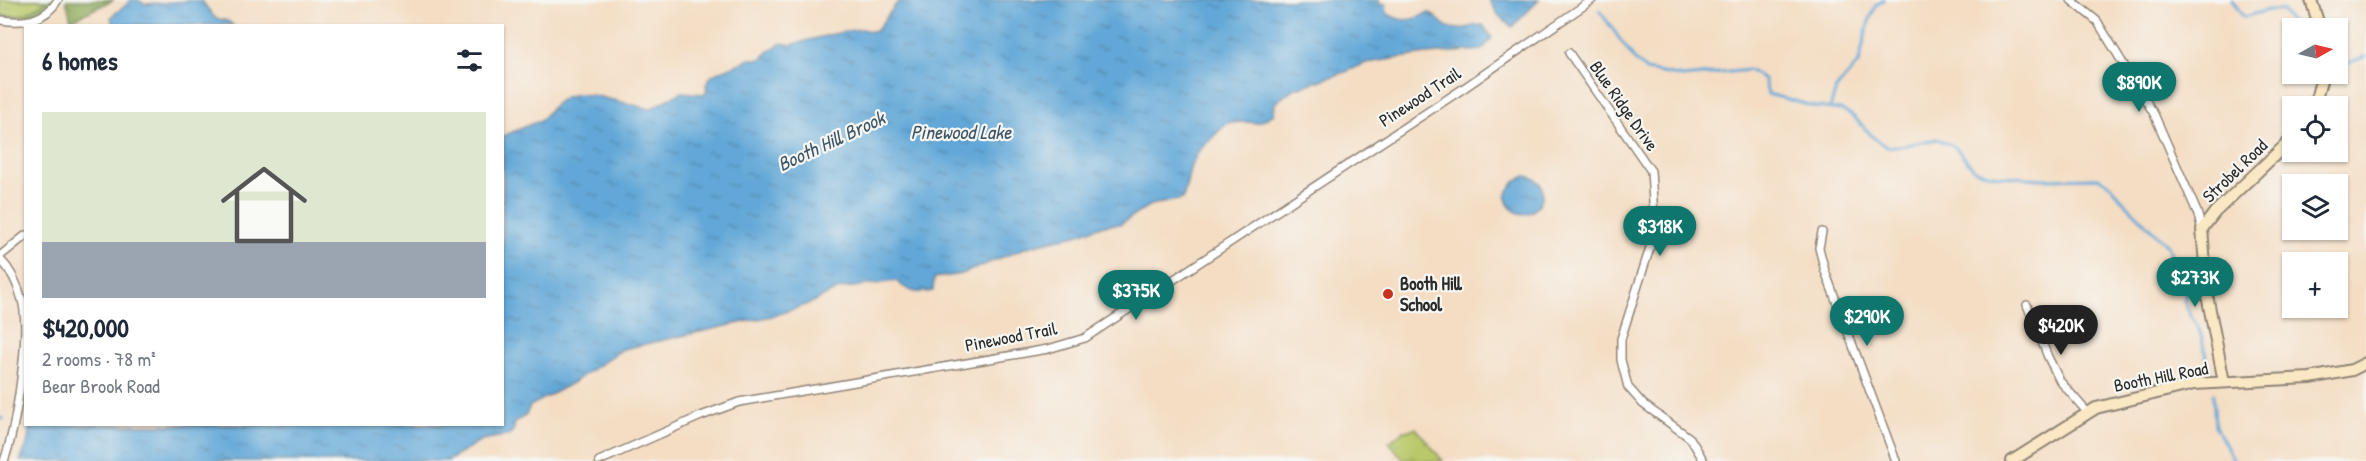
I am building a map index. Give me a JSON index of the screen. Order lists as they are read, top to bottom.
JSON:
{
  "streets": {
    "street": [
      "Pinewood Trail",
      "Blue Ridge Drive",
      "Strobel Road",
      "Booth Hill Road"
    ]
  },
  "water": ["Pinewood Lake", "Booth Hill Brook"],
  "places": ["Booth Hill School"],
  "north": "right",
  "page": {
    "map_buttons": "+",
    "heading": "6 homes",
    "price": [
      "$890K",
      "$318K",
      "$273K",
      "$375K",
      "$290K",
      "$420K"
    ],
    "list": [
      {
        "name": "$420,000",
        "note": "2 rooms · 78 m² · Bear Brook Road"
      }
    ]
  }
}
